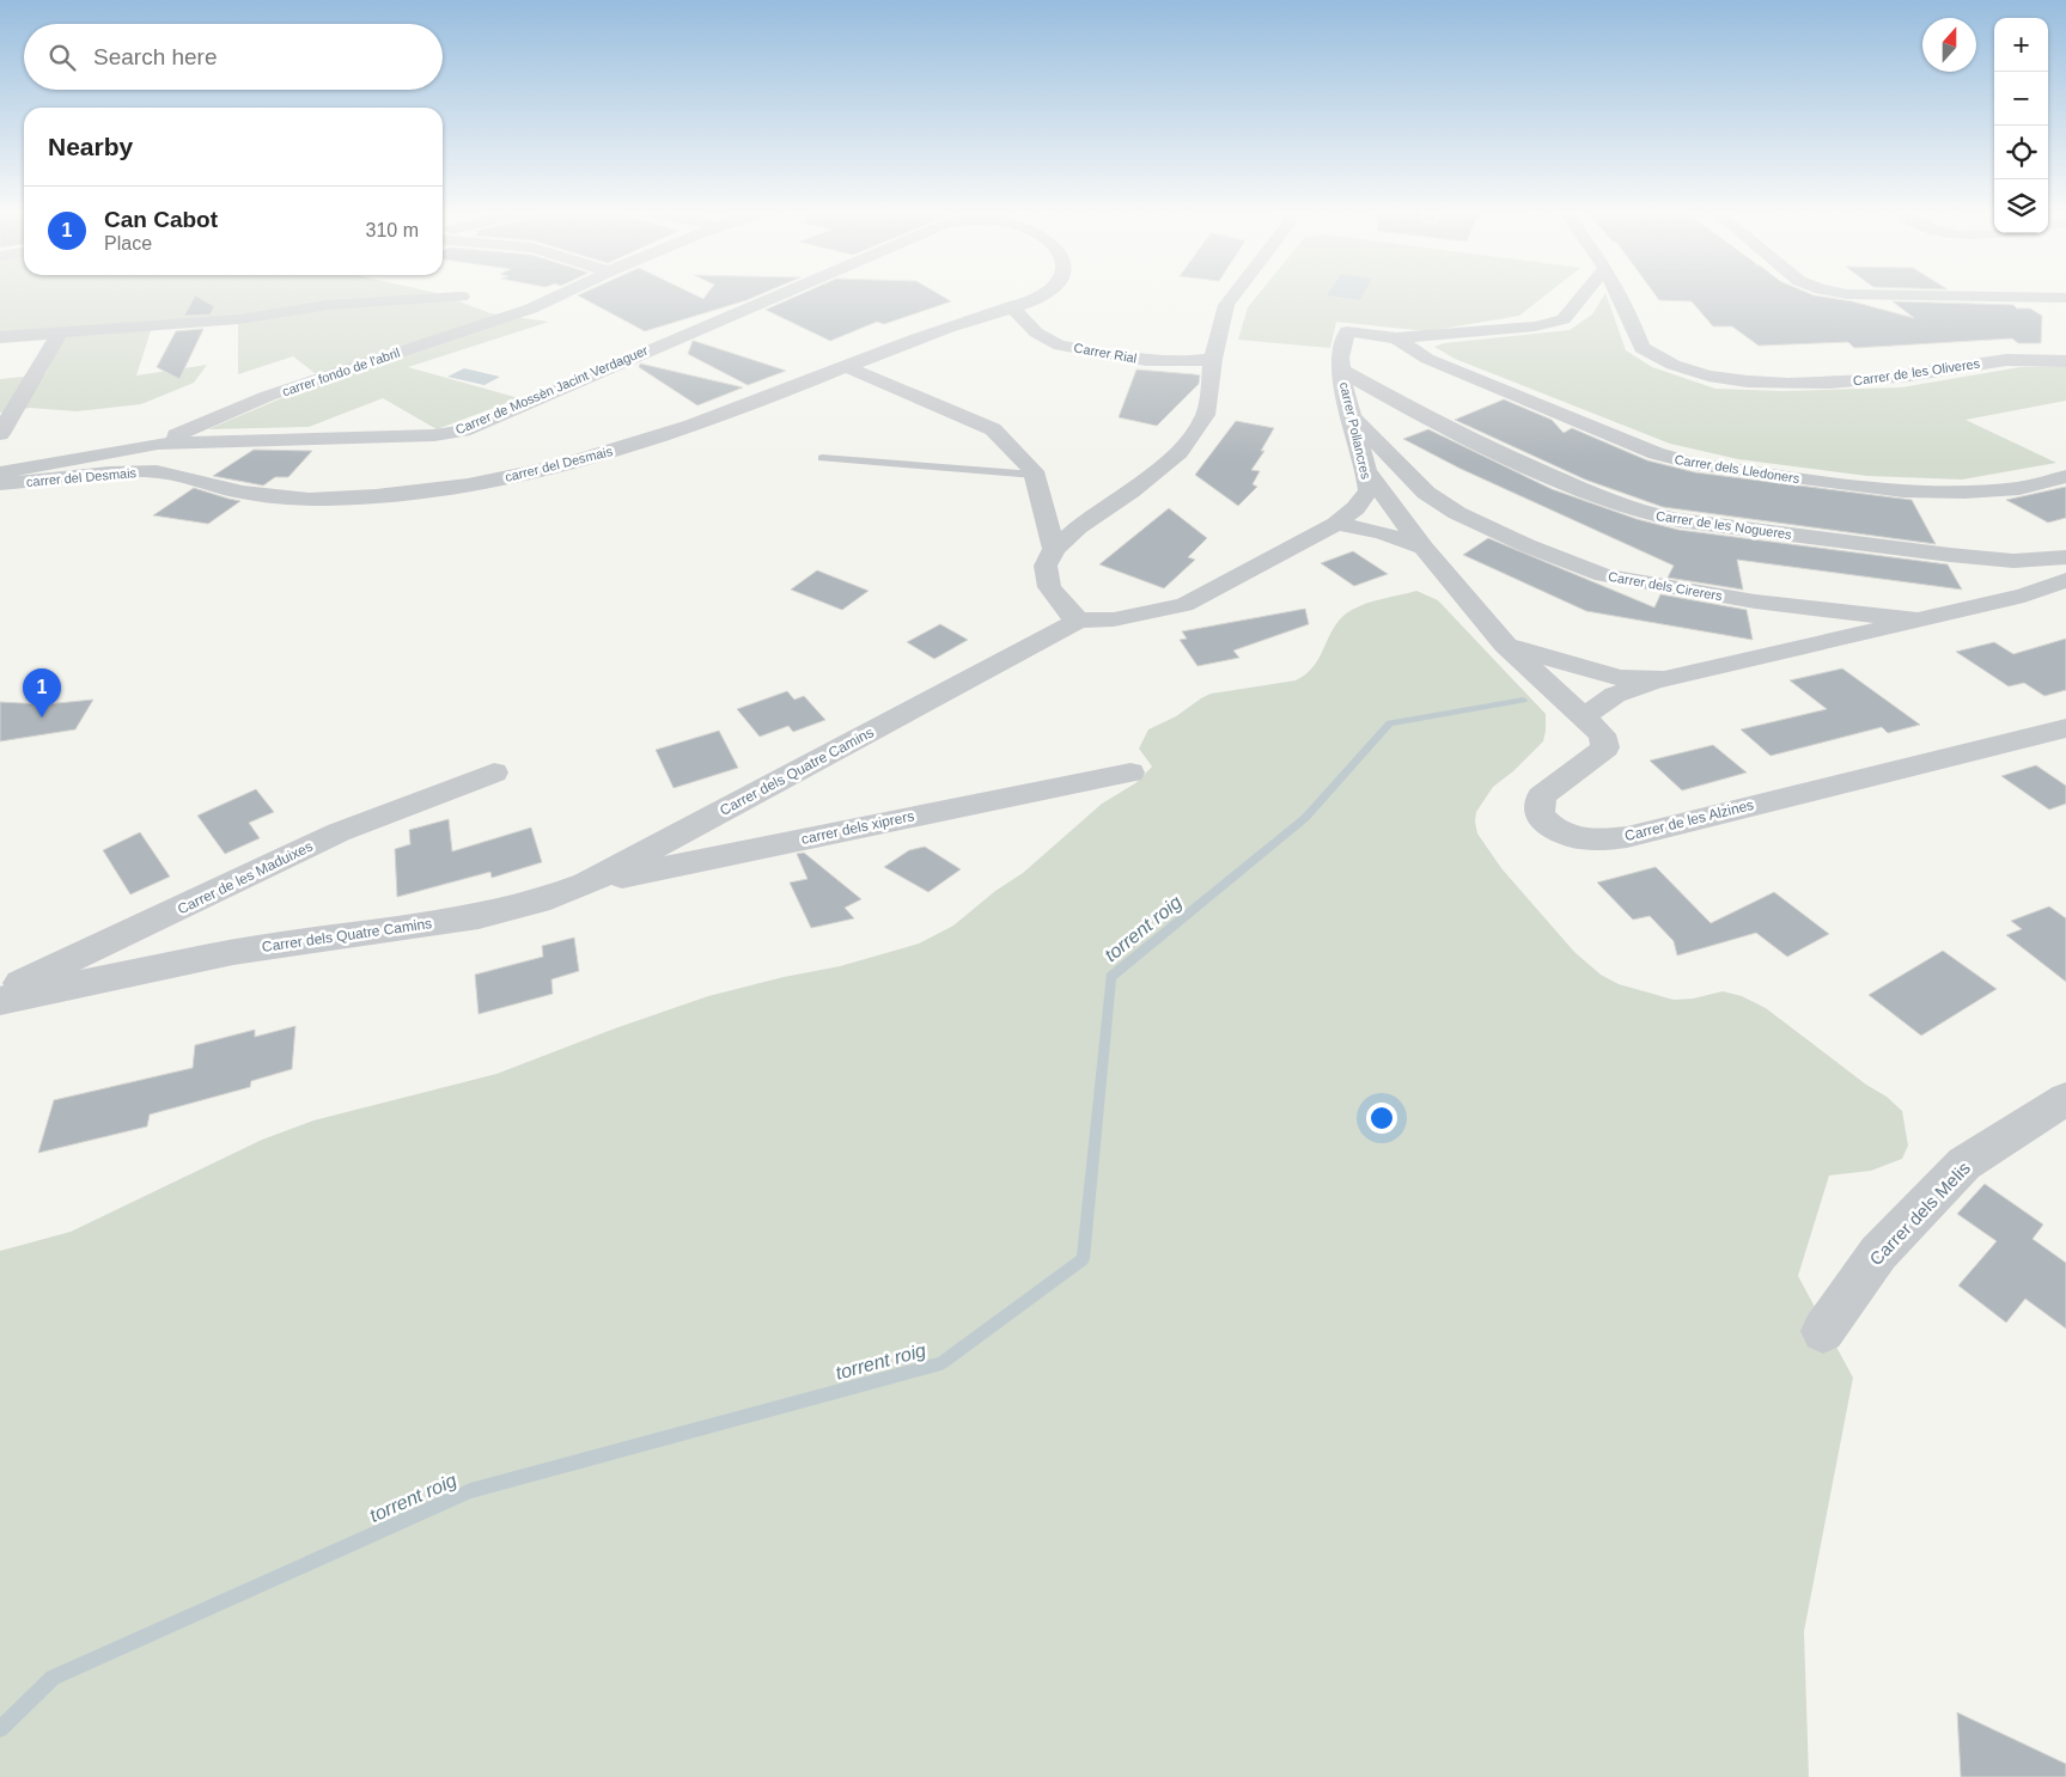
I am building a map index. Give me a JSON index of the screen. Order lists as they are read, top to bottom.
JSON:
{
  "streets": {
    "street": [
      "Carrer Rial",
      "carrer fondo de l'abril",
      "Carrer de les Oliveres",
      "Carrer de Mossèn Jacint Verdaguer",
      "carrer Pollancres",
      "carrer del Desmais",
      "Carrer dels Lledoners",
      "Carrer de les Nogueres",
      "Carrer dels Cirerers",
      "Carrer dels Quatre Camins",
      "Carrer de les Alzines",
      "carrer dels xiprers",
      "Carrer de les Maduixes",
      "Carrer dels Melis"
    ]
  },
  "crossings": [
    ["Carrer Rial", "Carrer de Mossèn Jacint Verdaguer"],
    ["carrer fondo de l'abril", "Carrer de Mossèn Jacint Verdaguer"],
    ["Carrer de Mossèn Jacint Verdaguer", "carrer del Desmais"],
    ["carrer Pollancres", "Carrer dels Lledoners"],
    ["carrer Pollancres", "Carrer de les Nogueres"],
    ["carrer Pollancres", "Carrer dels Cirerers"],
    ["carrer Pollancres", "Carrer dels Quatre Camins"],
    ["carrer Pollancres", "Carrer de les Alzines"],
    ["Carrer dels Quatre Camins", "carrer dels xiprers"]
  ],
  "water": ["torrent roig"],
  "north": "top",
  "page": {
    "map_buttons": ["+", "−"],
    "search": "Search here",
    "heading": "Nearby",
    "list": [
      {
        "mark": "1",
        "name": "Can Cabot",
        "note": "Place",
        "value": "310 m"
      }
    ],
    "pins": "1"
  }
}
